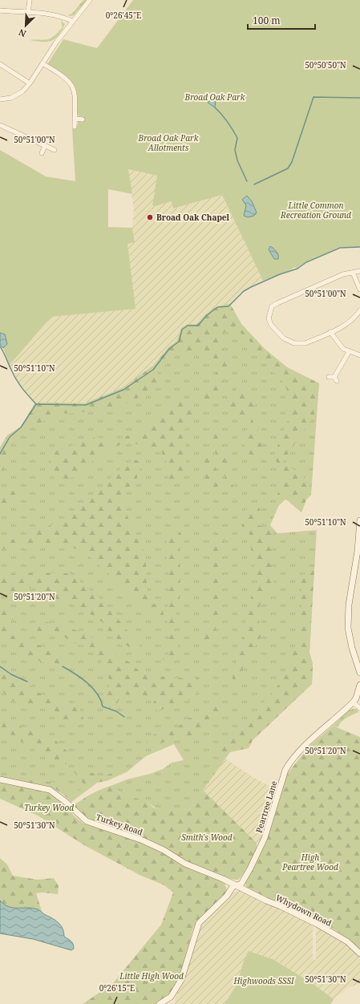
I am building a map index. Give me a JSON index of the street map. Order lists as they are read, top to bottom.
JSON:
{
  "streets": {
    "street": ["Peartree Lane", "Turkey Road", "Whydown Road"]
  },
  "crossings": [
    ["Peartree Lane", "Turkey Road"],
    ["Peartree Lane", "Whydown Road"],
    ["Turkey Road", "Whydown Road"]
  ],
  "parks": [
    "Broad Oak Park",
    "Broad Oak Park Allotments",
    "Little Common Recreation Ground",
    "Turkey Wood",
    "Smith's Wood",
    "High Peartree Wood",
    "Little High Wood",
    "Highwoods SSSI"
  ],
  "places": ["Broad Oak Chapel"],
  "scale_bar": "100 m",
  "north": "bottom left",
  "coordinates": [
    "0°26'45\"E",
    "50°50'50\"N",
    "50°51'00\"N",
    "50°51'10\"N",
    "50°51'20\"N",
    "50°51'30\"N",
    "0°26'15\"E"
  ]
}
